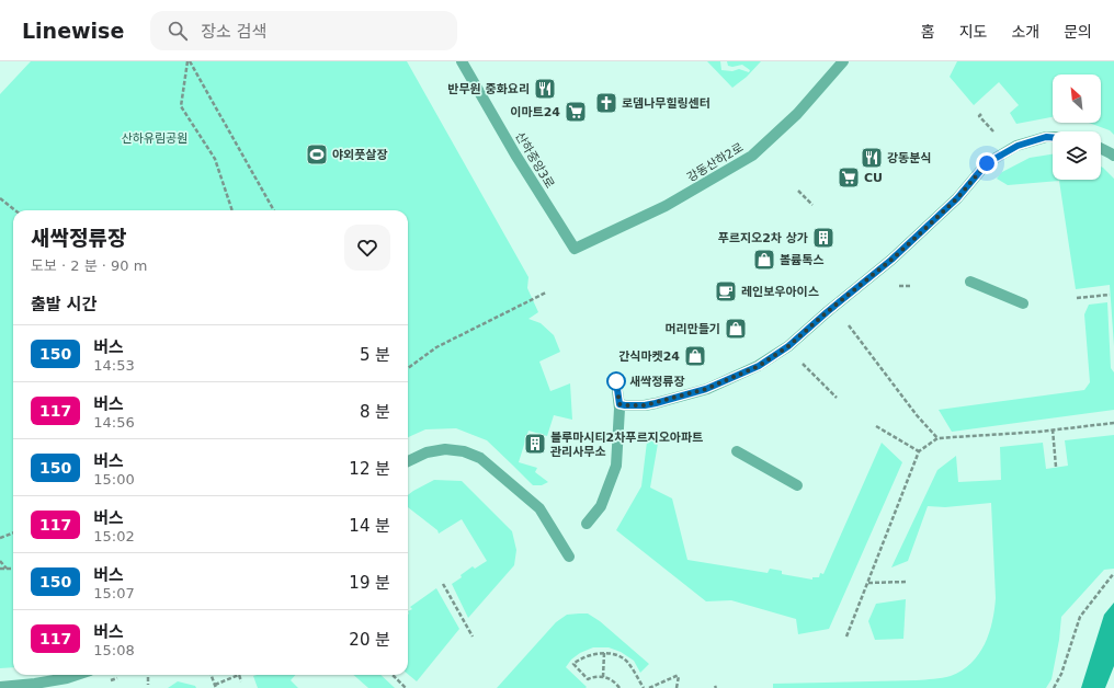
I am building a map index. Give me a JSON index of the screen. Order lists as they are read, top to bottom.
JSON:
{
  "streets": {
    "street": ["산하중앙3로", "강동산하2로"]
  },
  "crossings": [
    ["산하중앙3로", "강동산하2로"]
  ],
  "parks": ["산하유림공원"],
  "places": {
    "restaurant": ["반무원 중화요리", "강동분식"],
    "church": ["로뎀나무힐링센터"],
    "supermarket": ["이마트24", "CU"],
    "sports": ["야외풋살장"],
    "building": ["푸르지오2차 상가", "블루마시티2차푸르지오아파트 관리사무소"],
    "shop": ["볼륨톡스", "머리만들기", "간식마켓24"],
    "cafe": ["레인보우아이스"],
    "other": ["새싹정류장"]
  },
  "lines": ["bus line 150"],
  "north": "top left",
  "page": {
    "header": "Linewise",
    "search": "장소 검색",
    "nav": [
      "홈",
      "지도",
      "소개",
      "문의"
    ],
    "heading": [
      ["새싹정류장", "도보 · 2 분 · 90 m"],
      "출발 시간"
    ],
    "list": [
      {
        "mark": "150",
        "name": "버스",
        "note": "14:53",
        "value": "5 분"
      },
      {
        "mark": "117",
        "name": "버스",
        "note": "14:56",
        "value": "8 분"
      },
      {
        "mark": "150",
        "name": "버스",
        "note": "15:00",
        "value": "12 분"
      },
      {
        "mark": "117",
        "name": "버스",
        "note": "15:02",
        "value": "14 분"
      },
      {
        "mark": "150",
        "name": "버스",
        "note": "15:07",
        "value": "19 분"
      },
      {
        "mark": "117",
        "name": "버스",
        "note": "15:08",
        "value": "20 분"
      }
    ]
  }
}
